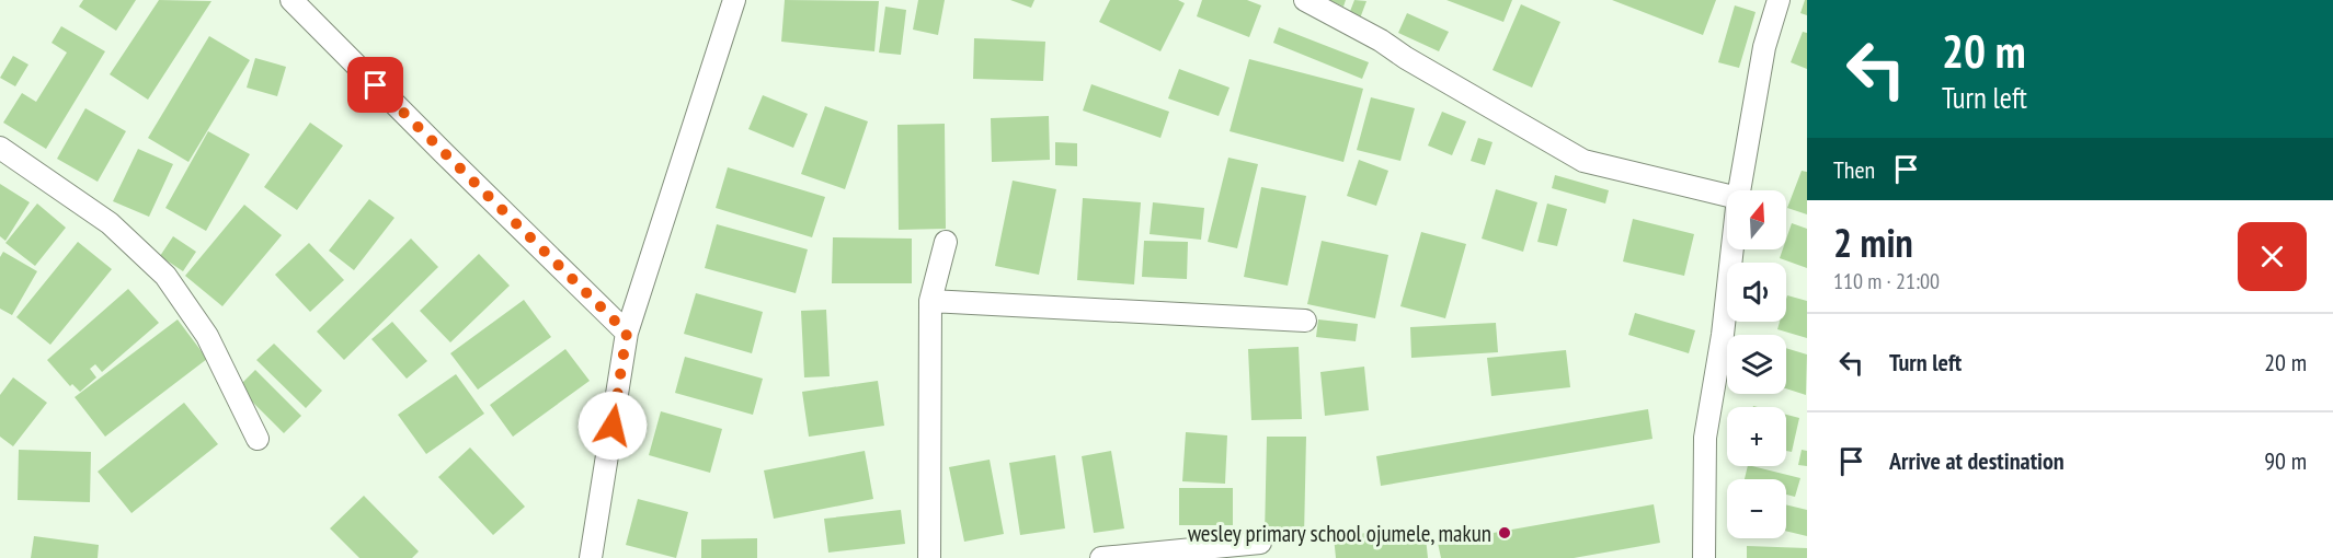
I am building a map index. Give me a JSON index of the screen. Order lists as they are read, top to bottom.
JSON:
{
  "places": ["wesley primary school ojumele, makun"],
  "north": "top",
  "page": {
    "turn": ["20 m", "Turn left"],
    "then": "Then",
    "map_buttons": ["+", "−"],
    "heading": ["2 min", "110 m · 21:00"],
    "list": [
      {
        "name": "Turn left",
        "value": "20 m"
      },
      {
        "name": "Arrive at destination",
        "value": "90 m"
      }
    ]
  }
}
